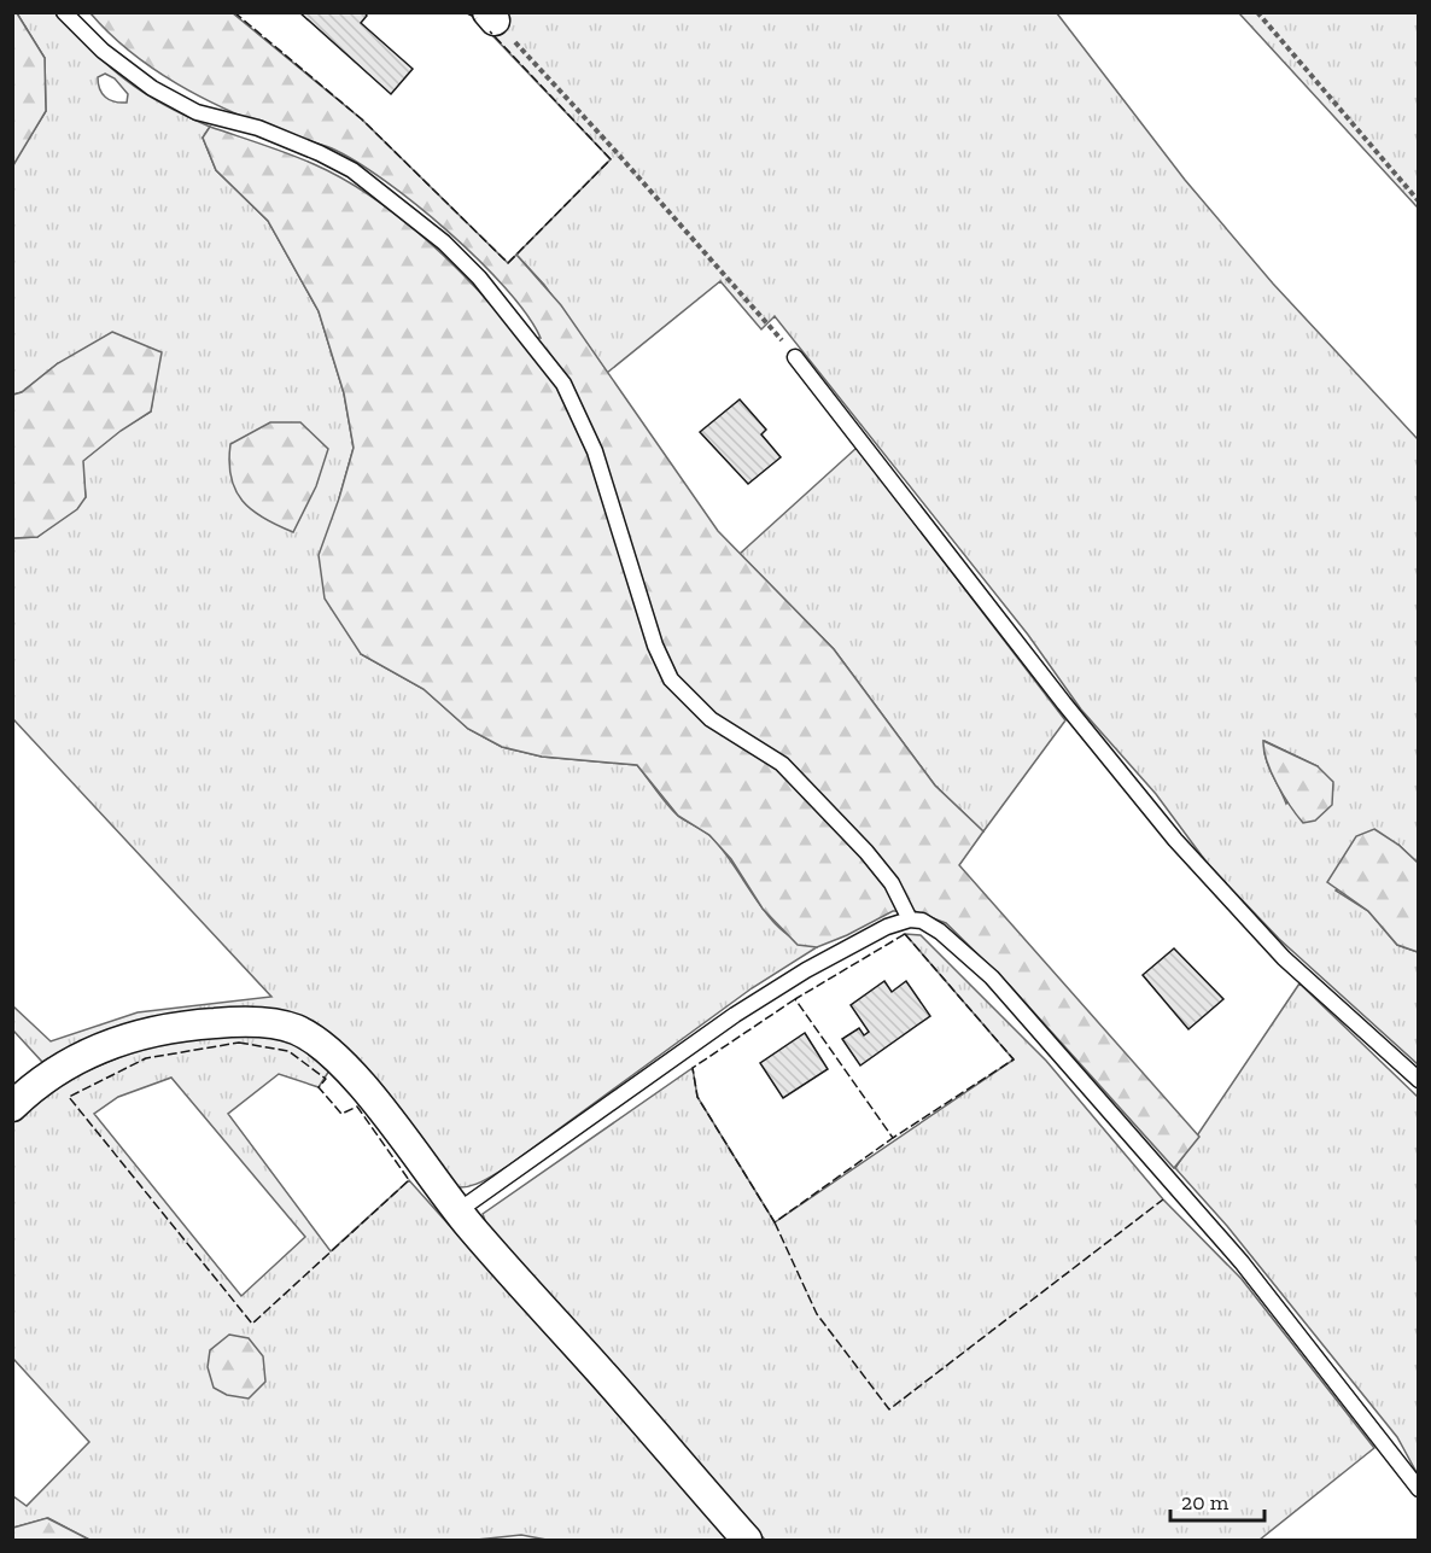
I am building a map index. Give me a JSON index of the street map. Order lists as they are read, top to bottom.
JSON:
{
  "scale_bar": "20 m"
}
